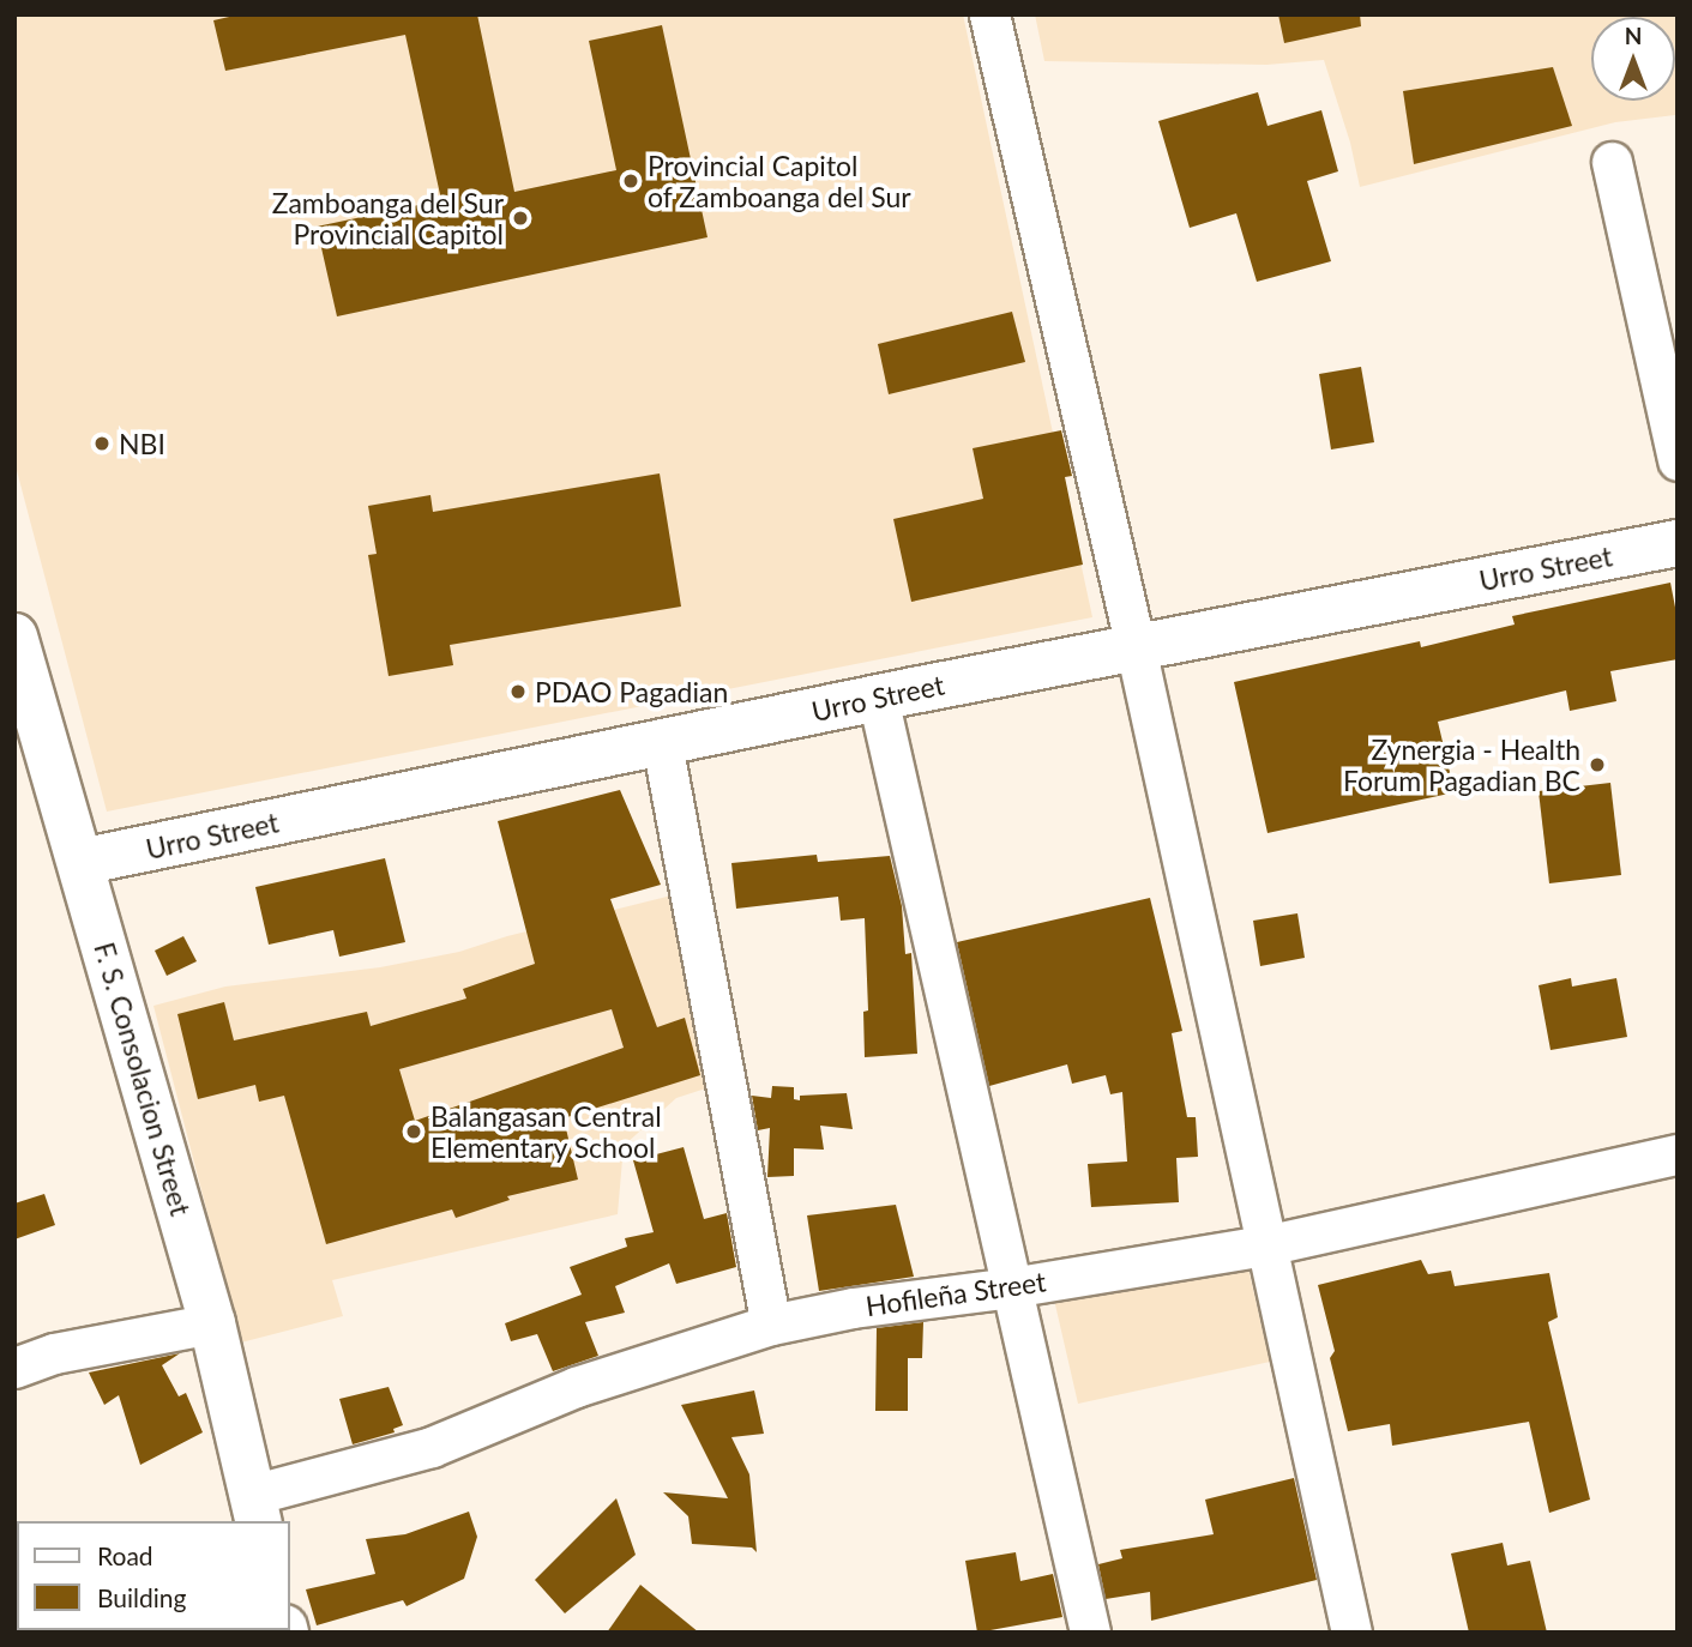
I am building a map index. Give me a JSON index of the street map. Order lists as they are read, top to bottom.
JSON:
{
  "streets": {
    "street": ["Urro Street", "F. S. Consolacion Street", "Hofileña Street"]
  },
  "crossings": [
    ["Urro Street", "F. S. Consolacion Street"],
    ["F. S. Consolacion Street", "Hofileña Street"]
  ],
  "places": [
    "Provincial Capitol of Zamboanga del Sur",
    "Zamboanga del Sur Provincial Capitol",
    "NBI",
    "PDAO Pagadian",
    "Zynergia - Health Forum Pagadian BC",
    "Balangasan Central Elementary School"
  ],
  "legend": ["Road", "Building"],
  "north": "top"
}
